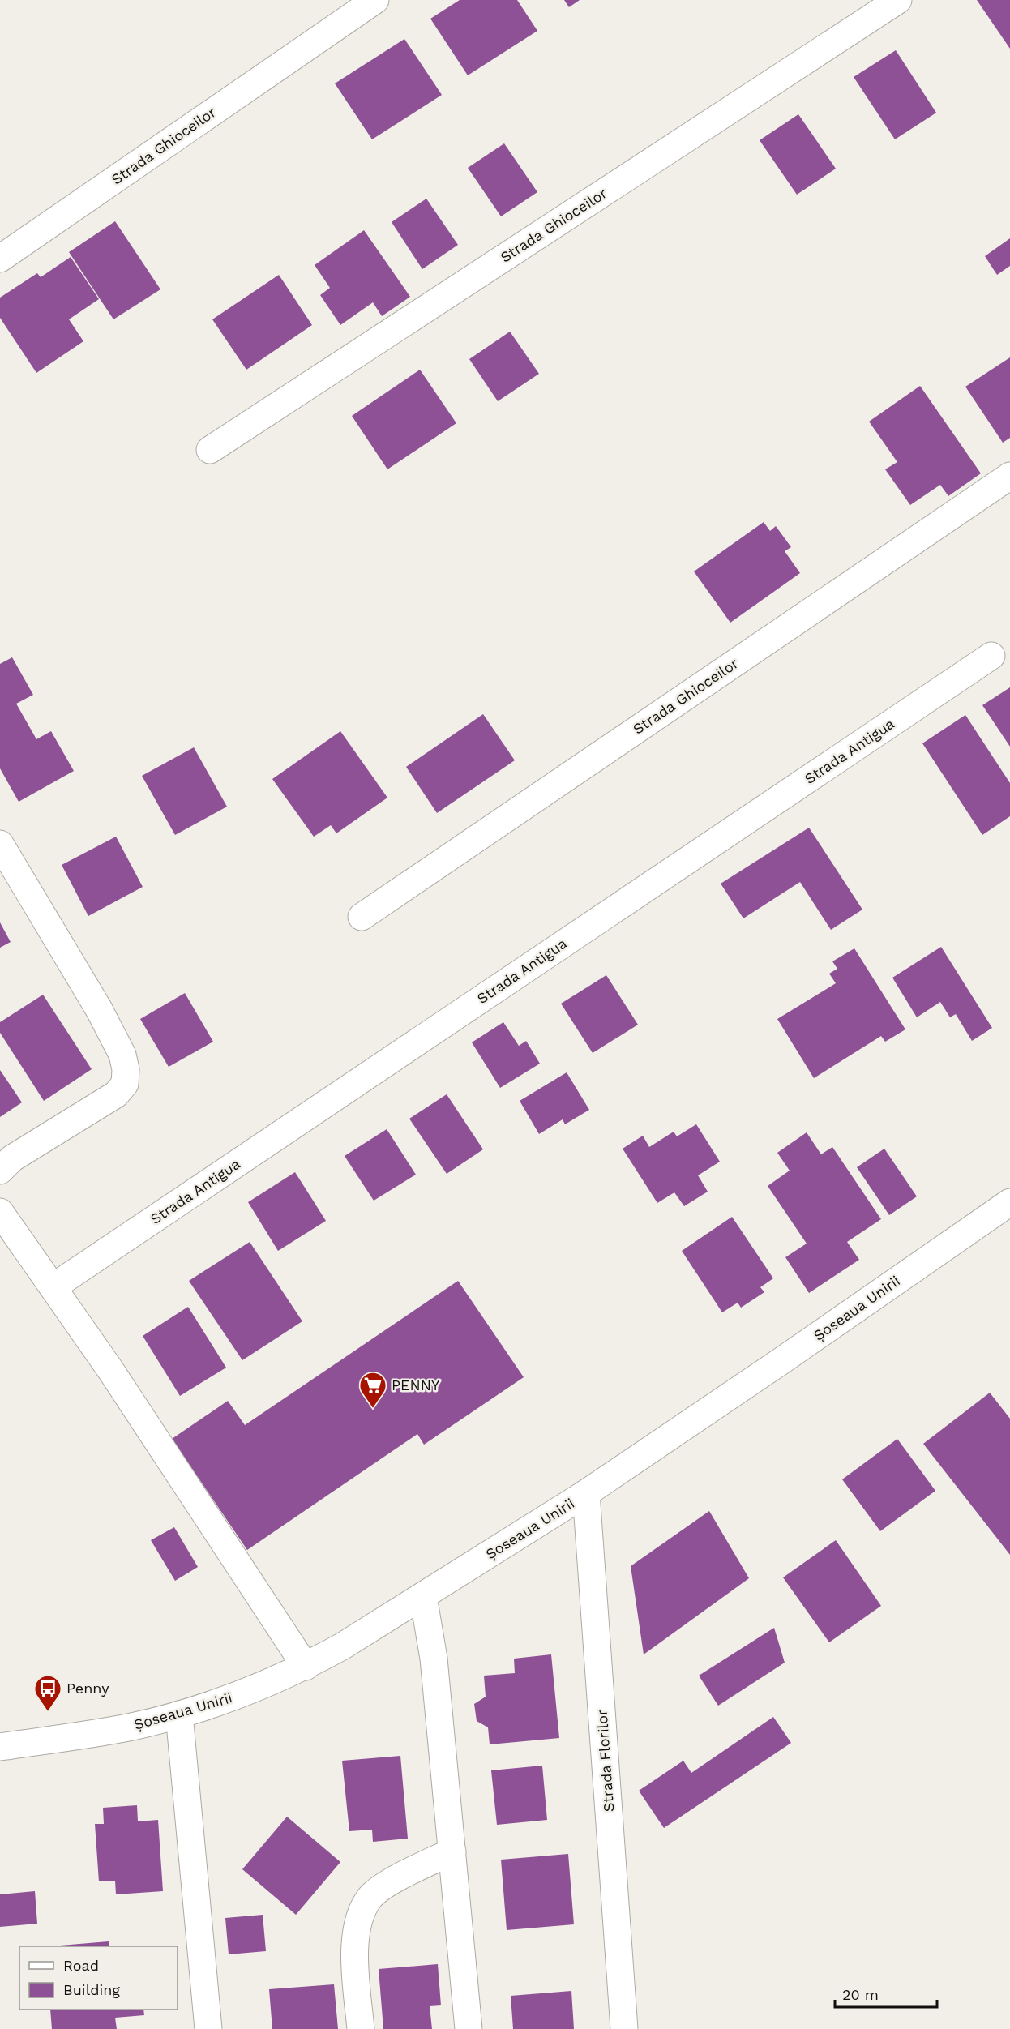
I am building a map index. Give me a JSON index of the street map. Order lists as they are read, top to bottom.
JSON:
{
  "streets": {
    "street": [
      "Strada Ghioceilor",
      "Strada Antigua",
      "Șoseaua Unirii",
      "Strada Florilor"
    ]
  },
  "crossings": [
    ["Șoseaua Unirii", "Strada Florilor"]
  ],
  "places": {
    "supermarket": ["PENNY"],
    "bus stop": ["Penny"]
  },
  "legend": ["Road", "Building"],
  "scale_bar": "20 m"
}
